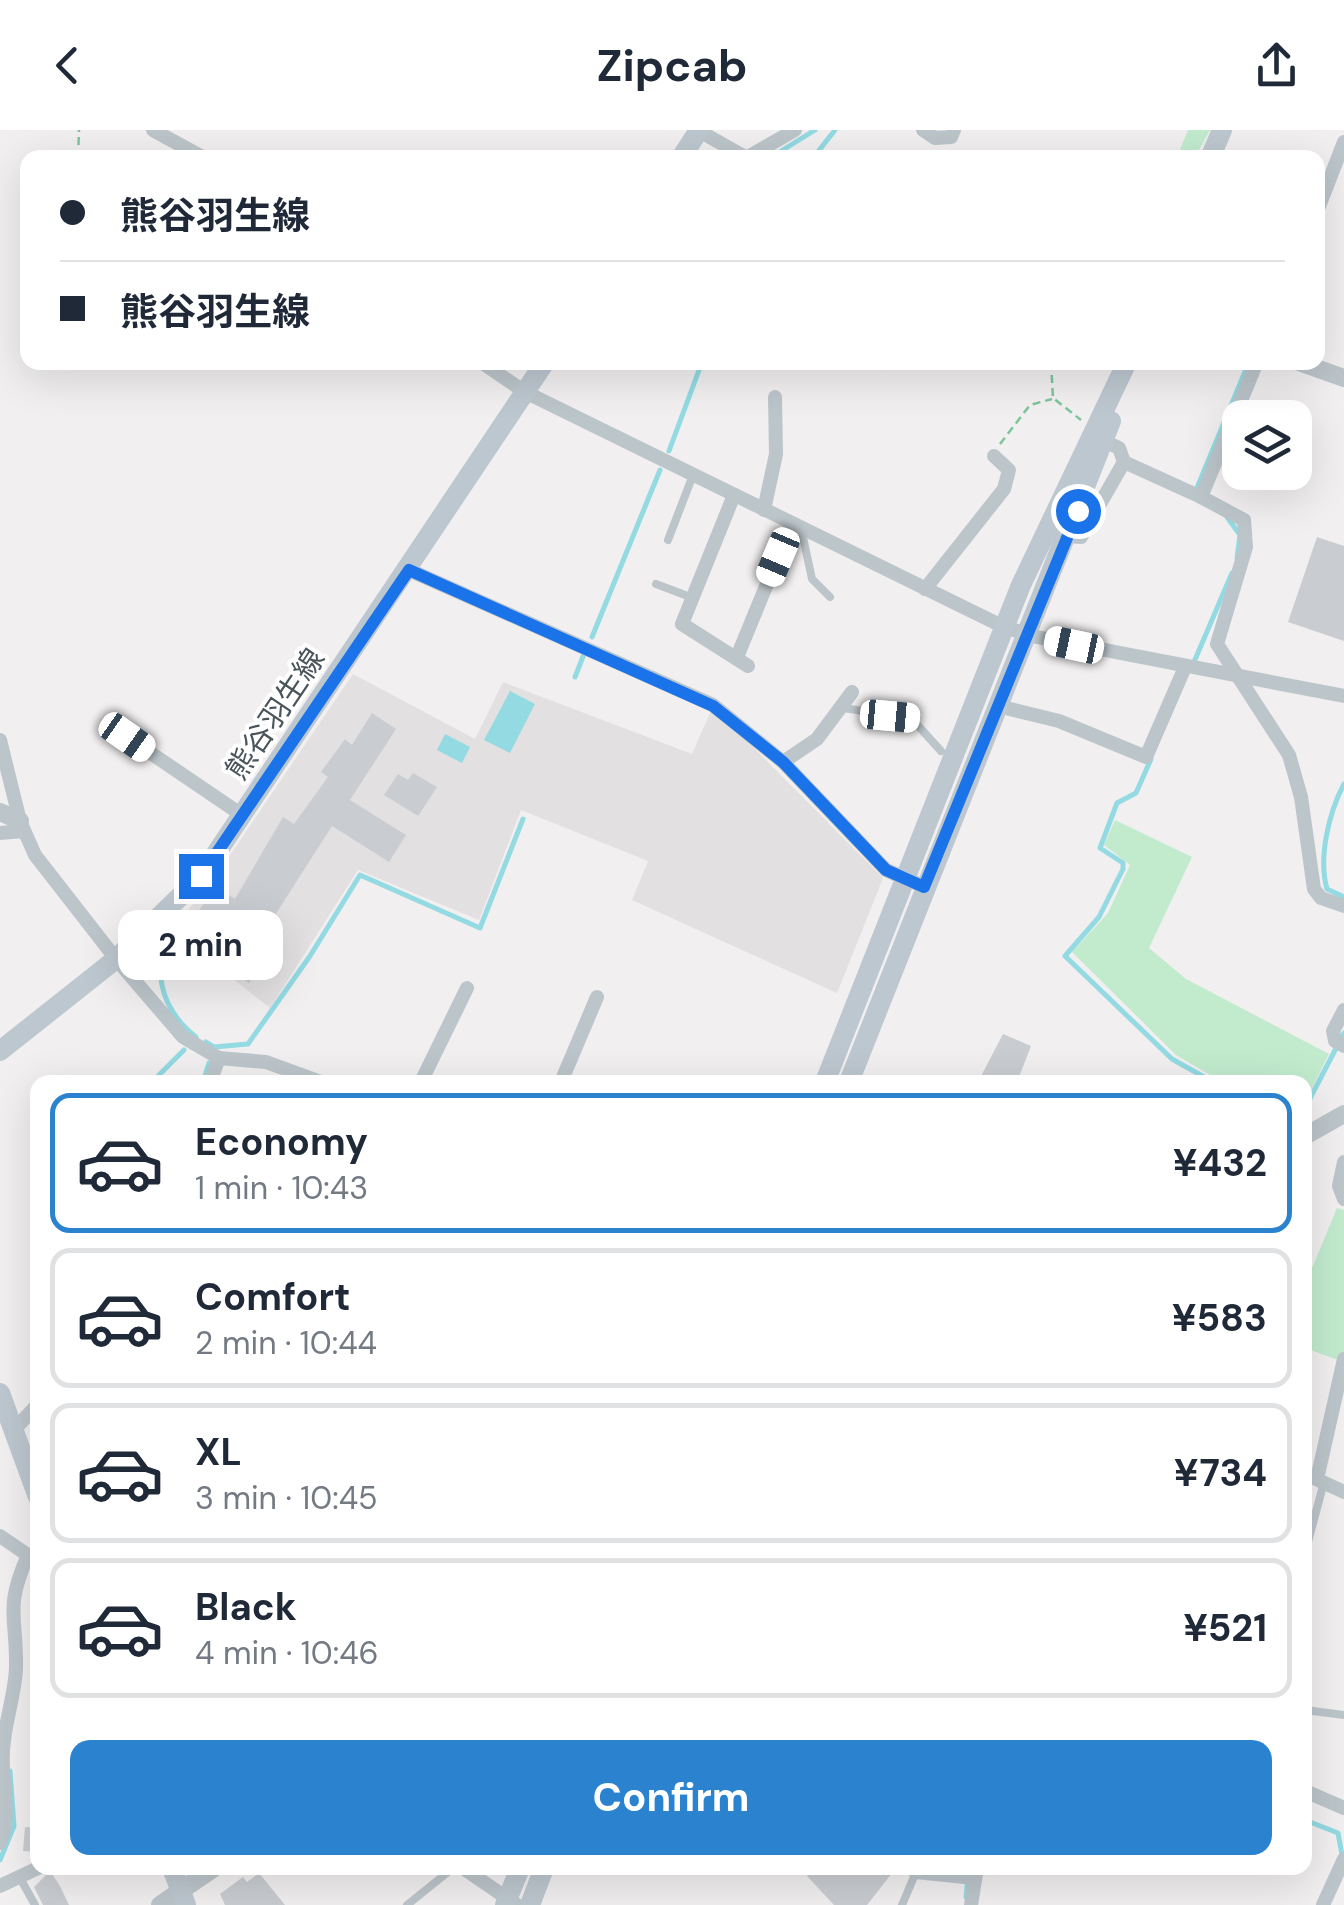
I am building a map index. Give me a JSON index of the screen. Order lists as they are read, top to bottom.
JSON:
{
  "streets": {
    "main road": ["熊谷羽生線"]
  },
  "page": {
    "header": "Zipcab",
    "banner": ["熊谷羽生線", "熊谷羽生線"],
    "bubble": "2 min",
    "list": [
      {
        "name": "Economy",
        "note": "1 min · 10:43",
        "value": "¥432"
      },
      {
        "name": "Comfort",
        "note": "2 min · 10:44",
        "value": "¥583"
      },
      {
        "name": "XL",
        "note": "3 min · 10:45",
        "value": "¥734"
      },
      {
        "name": "Black",
        "note": "4 min · 10:46",
        "value": "¥521"
      }
    ],
    "buttons": "Confirm"
  }
}
